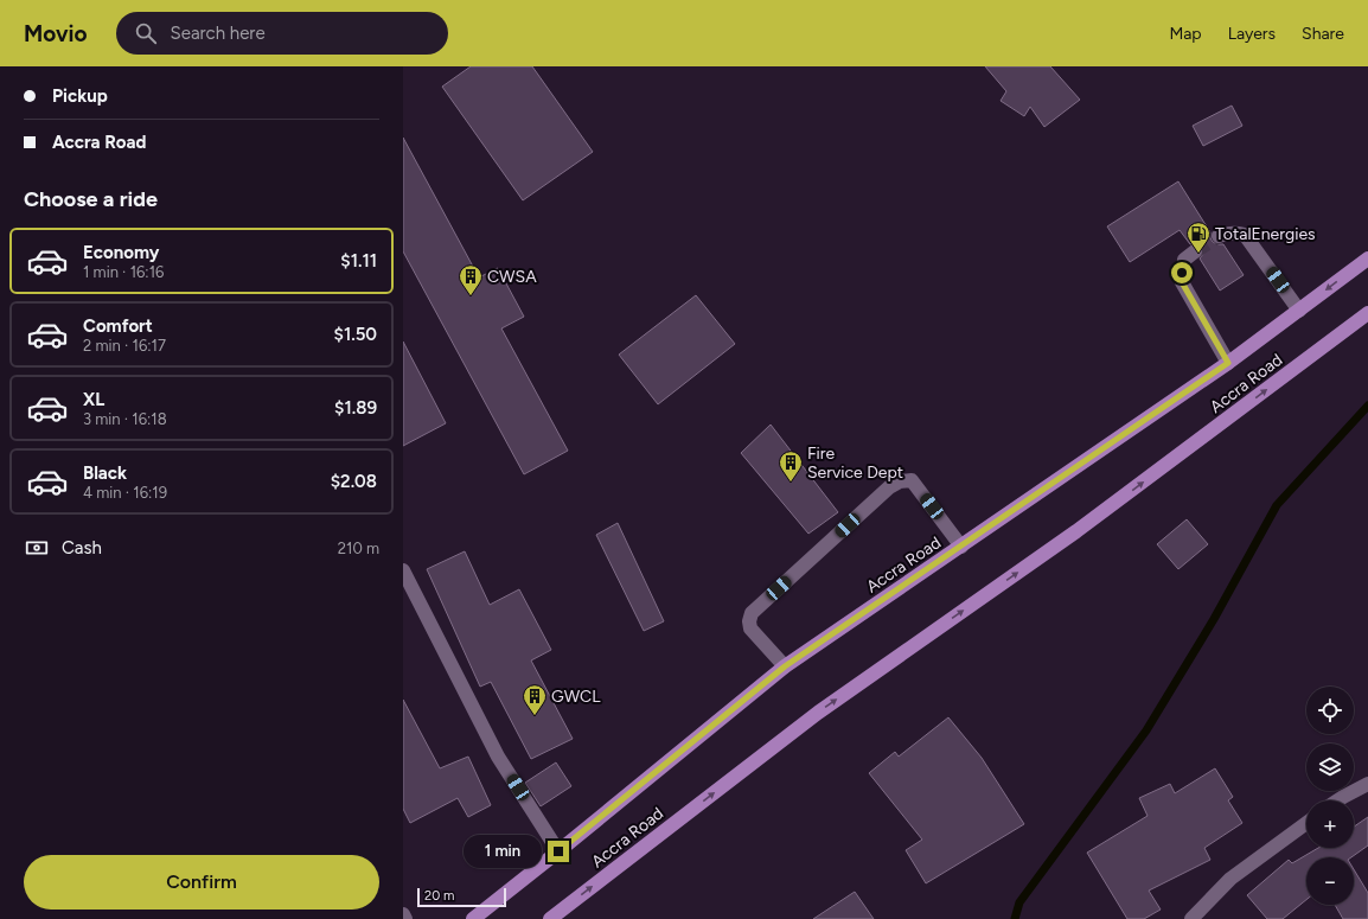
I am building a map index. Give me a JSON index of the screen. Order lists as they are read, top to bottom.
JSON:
{
  "streets": {
    "main road": ["Accra Road"]
  },
  "places": {
    "fuel station": ["TotalEnergies"],
    "building": ["CWSA", "Fire Service Dept", "GWCL"]
  },
  "scale_bar": "20 m",
  "page": {
    "header": "Movio",
    "search": "Search here",
    "nav": ["Map", "Layers", "Share"],
    "banner": ["Pickup", "Accra Road"],
    "heading": "Choose a ride",
    "list": [
      {
        "name": "Economy",
        "note": "1 min · 16:16",
        "value": "$1.11"
      },
      {
        "name": "Comfort",
        "note": "2 min · 16:17",
        "value": "$1.50"
      },
      {
        "name": "XL",
        "note": "3 min · 16:18",
        "value": "$1.89"
      },
      {
        "name": "Black",
        "note": "4 min · 16:19",
        "value": "$2.08"
      }
    ],
    "pay": ["Cash", "210 m"],
    "map_buttons": ["+", "−"],
    "bubble": "1 min",
    "buttons": "Confirm",
    "scale": "20 m"
  }
}
